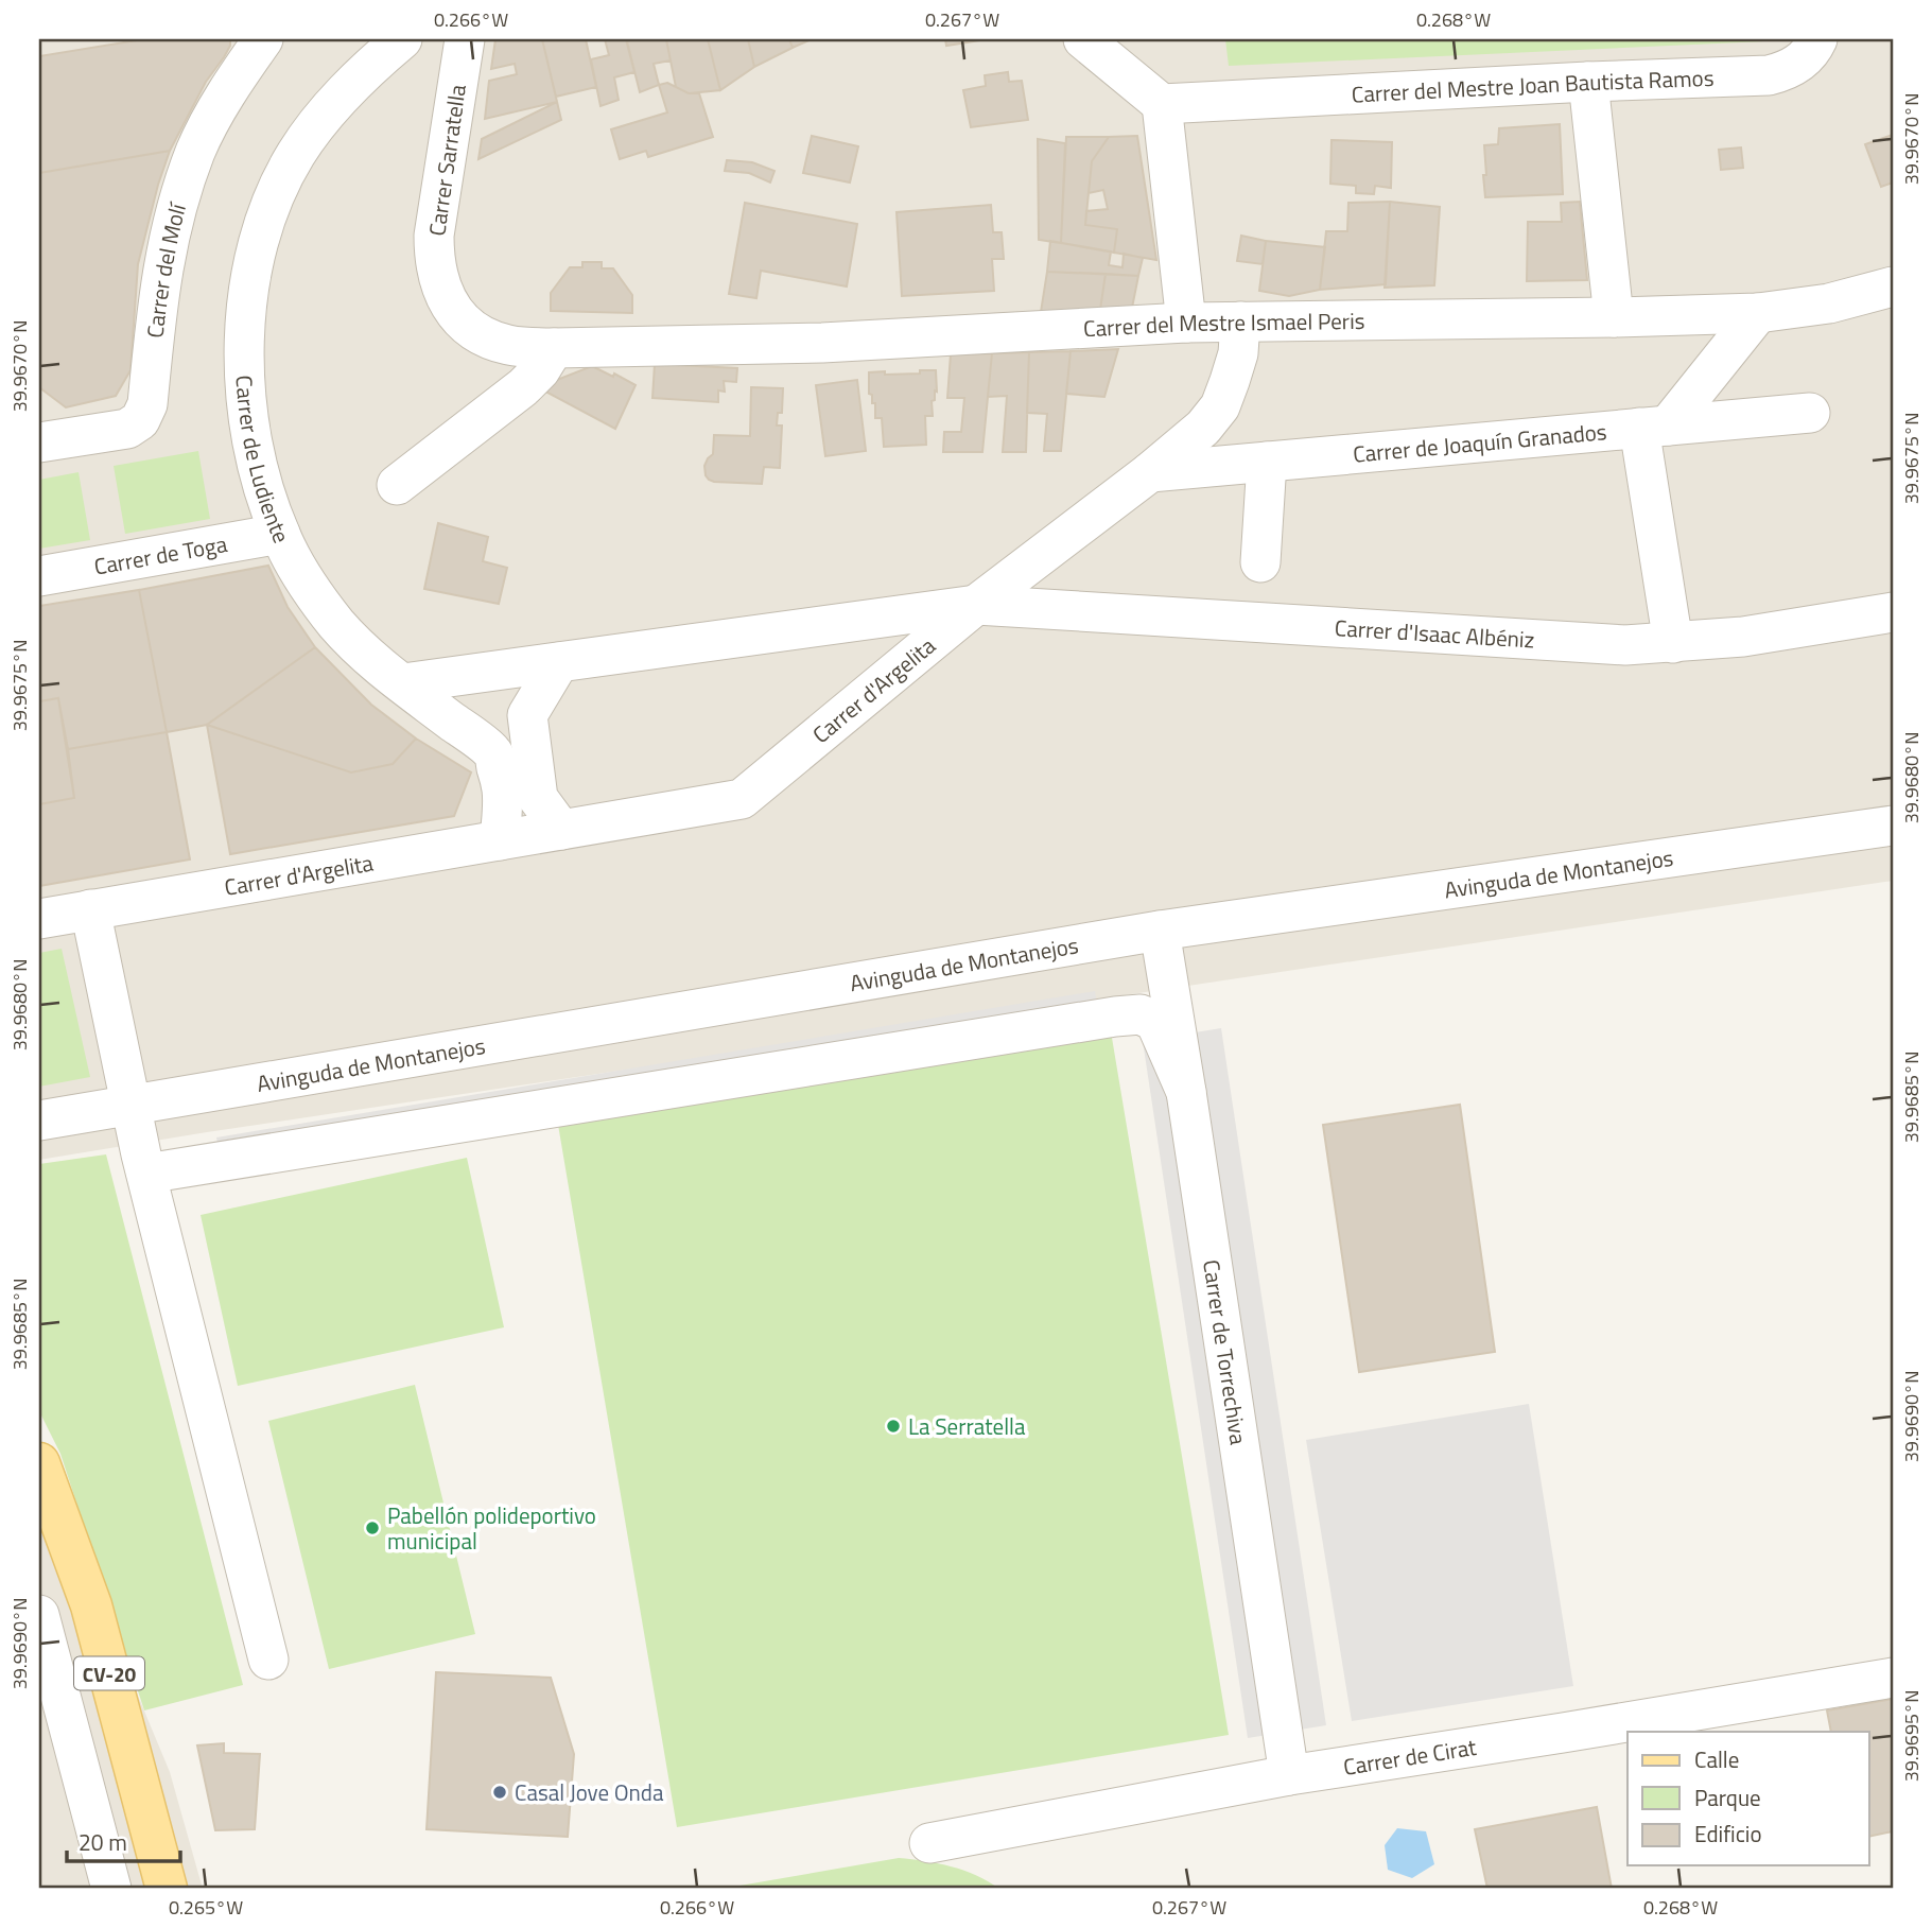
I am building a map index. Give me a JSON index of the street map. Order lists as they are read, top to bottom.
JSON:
{
  "streets": {
    "main road": ["CV-20"],
    "street": [
      "Carrer del Mestre Joan Bautista Ramos",
      "Carrer Sarratella",
      "Carrer del Molí",
      "Carrer del Mestre Ismael Peris",
      "Carrer de Joaquín Granados",
      "Carrer de Ludiente",
      "Carrer de Toga",
      "Carrer d'Isaac Albéniz",
      "Carrer d'Argelita",
      "Avinguda de Montanejos",
      "Carrer de Torrechiva",
      "Carrer de Cirat"
    ]
  },
  "crossings": [
    ["Carrer Sarratella", "Carrer del Mestre Ismael Peris"],
    ["Carrer del Mestre Ismael Peris", "Carrer d'Argelita"],
    ["Carrer de Joaquín Granados", "Carrer d'Argelita"],
    ["Carrer de Ludiente", "Carrer de Toga"],
    ["Carrer de Ludiente", "Carrer d'Argelita"],
    ["Carrer d'Isaac Albéniz", "Carrer d'Argelita"],
    ["Avinguda de Montanejos", "Carrer de Torrechiva"],
    ["Carrer de Torrechiva", "Carrer de Cirat"]
  ],
  "places": ["La Serratella", "Pabellón polideportivo municipal", "Casal Jove Onda"],
  "legend": ["Calle", "Parque", "Edificio"],
  "scale_bar": "20 m",
  "coordinates": [
    "0.266°W",
    "0.267°W",
    "0.268°W",
    "39.9670°N",
    "39.9675°N",
    "39.9680°N",
    "39.9685°N",
    "39.9690°N",
    "39.9695°N",
    "0.265°W"
  ]
}
